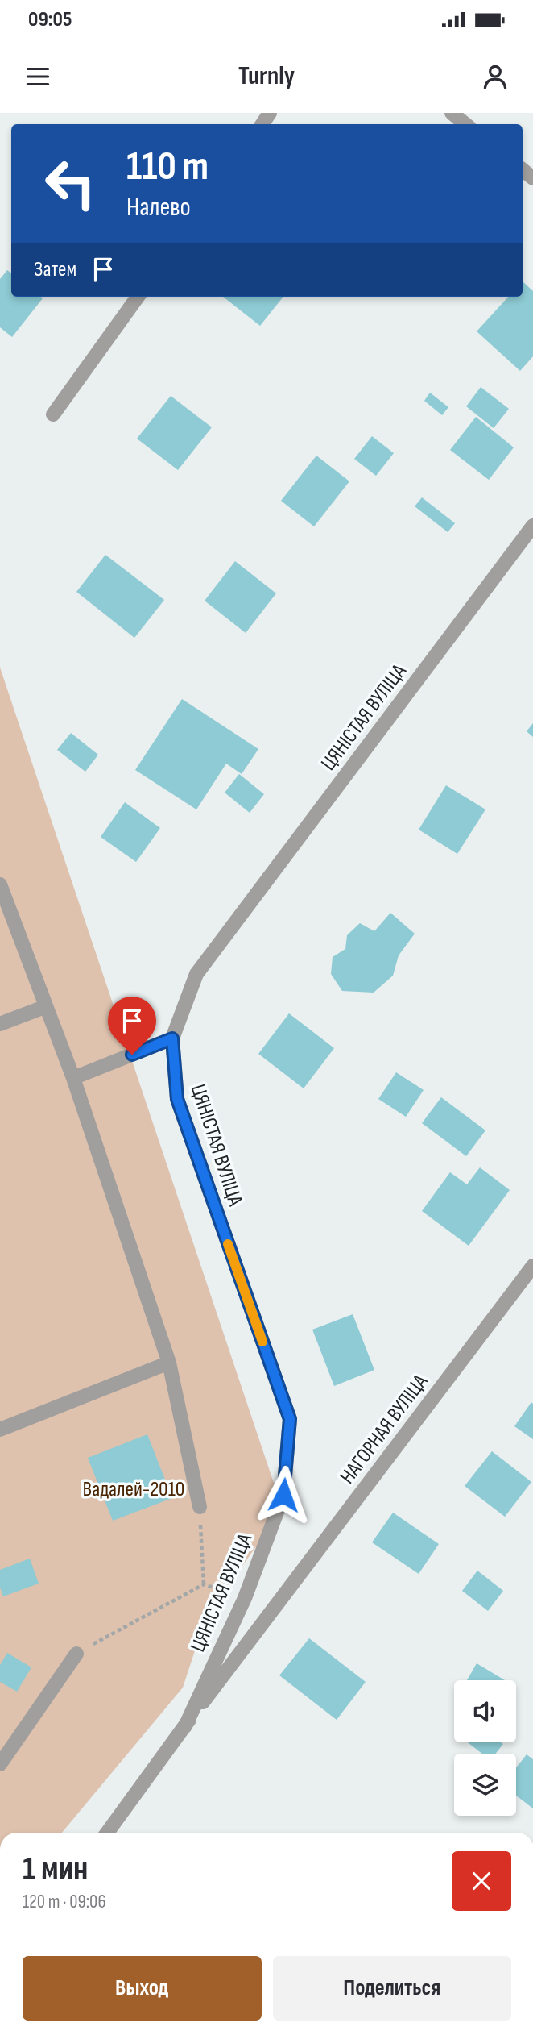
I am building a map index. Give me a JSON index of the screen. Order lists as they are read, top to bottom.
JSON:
{
  "streets": {
    "street": ["ЦЯНІСТАЯ ВУЛІЦА", "НАГОРНАЯ ВУЛІЦА"]
  },
  "crossings": [
    ["ЦЯНІСТАЯ ВУЛІЦА", "НАГОРНАЯ ВУЛІЦА"]
  ],
  "parks": ["Вадалей-2010"],
  "page": {
    "status": "09:05",
    "header": "Turnly",
    "turn": ["110 m", "Налево"],
    "then": "Затем",
    "heading": ["1 мин", "120 m · 09:06"],
    "buttons": ["Выход", "Поделиться"]
  }
}
